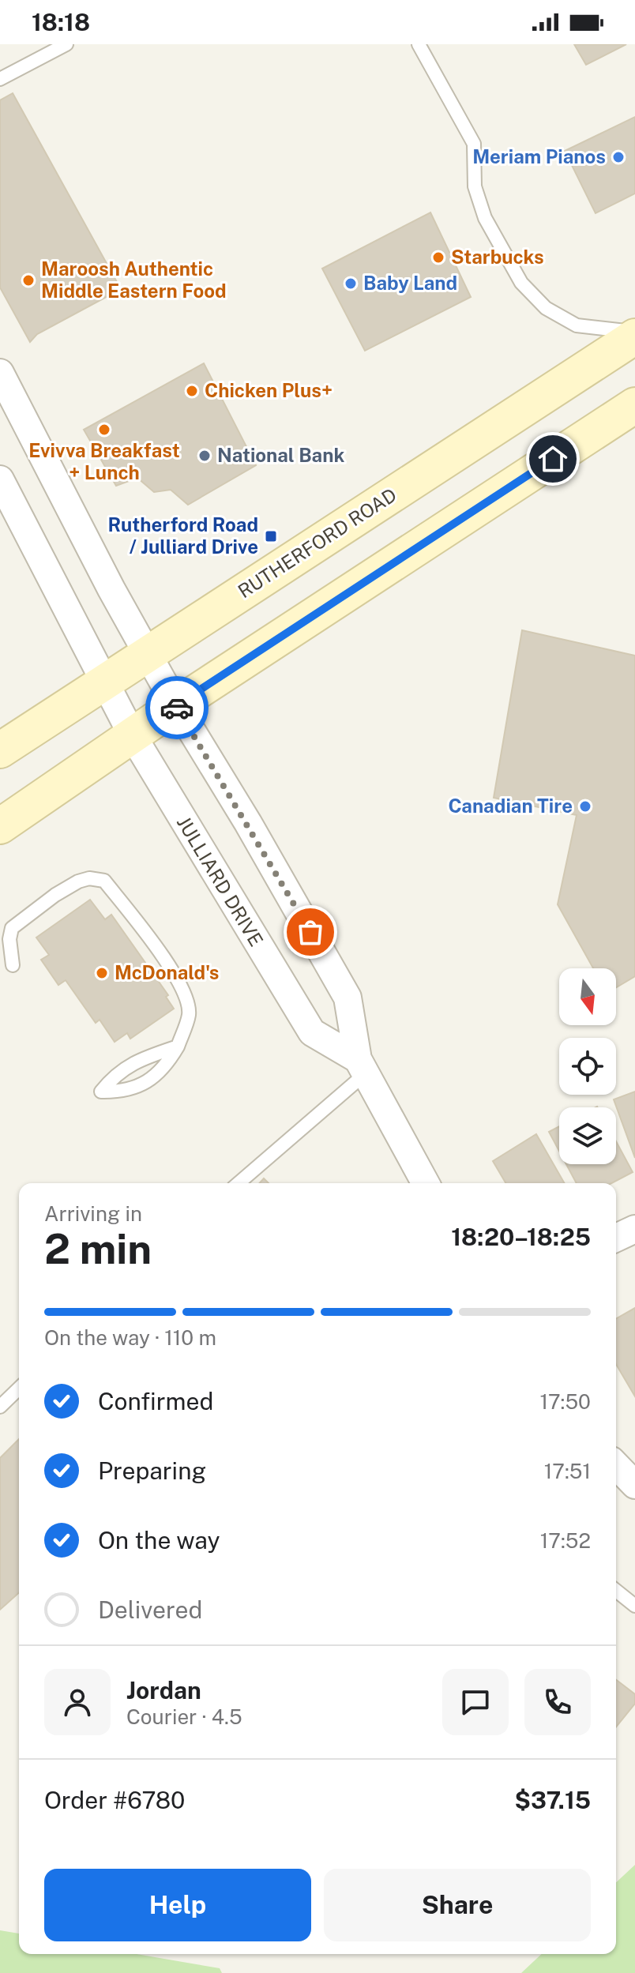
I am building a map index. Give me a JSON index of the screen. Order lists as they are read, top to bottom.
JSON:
{
  "streets": {
    "main road": ["RUTHERFORD ROAD"],
    "street": ["JULLIARD DRIVE"]
  },
  "crossings": [
    ["RUTHERFORD ROAD", "JULLIARD DRIVE"]
  ],
  "places": {
    "other": [
      "Meriam Pianos",
      "Starbucks",
      "Maroosh Authentic Middle Eastern Food",
      "Baby Land",
      "Chicken Plus+",
      "Evivva Breakfast + Lunch",
      "National Bank",
      "Canadian Tire",
      "McDonald's"
    ],
    "transit": ["Rutherford Road / Julliard Drive"]
  },
  "north": "bottom",
  "page": {
    "status": "18:18",
    "heading": ["2 min", "Arriving in", "18:20–18:25"],
    "panel": [
      "Jordan",
      "Courier · 4.5",
      "Order #6780",
      "$37.15"
    ],
    "bar": "On the way · 110 m",
    "list": [
      ["Confirmed", "17:50"],
      ["Preparing", "17:51"],
      ["On the way", "17:52"],
      "Delivered"
    ],
    "buttons": ["Help", "Share"]
  }
}
